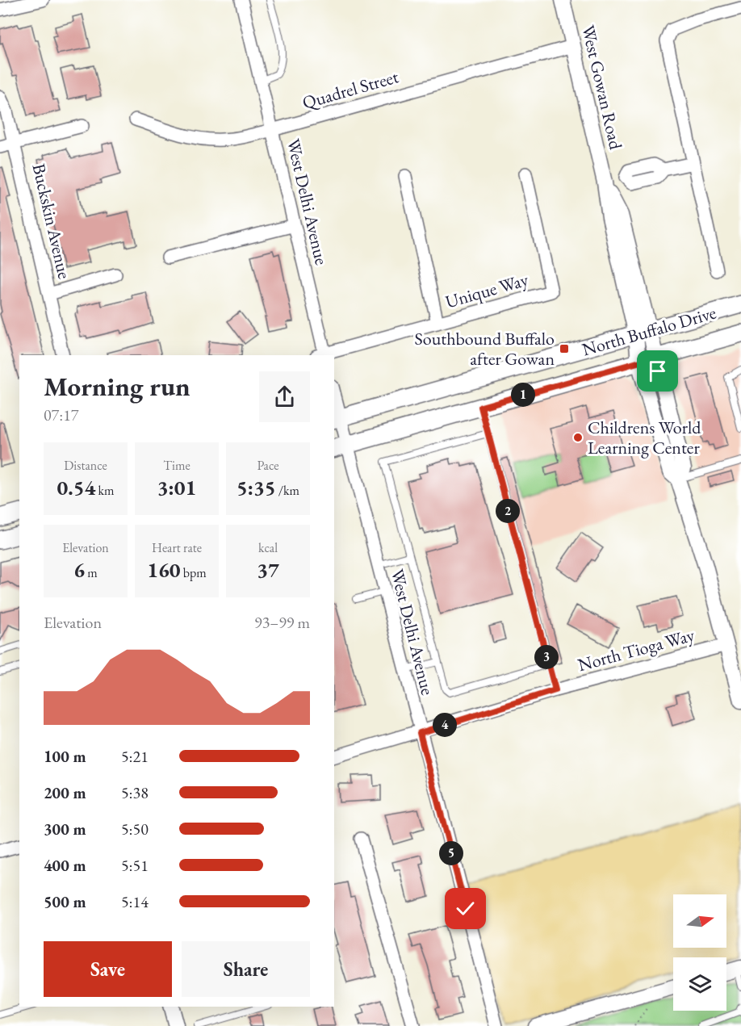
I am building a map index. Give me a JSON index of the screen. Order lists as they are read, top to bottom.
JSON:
{
  "streets": {
    "main road": ["North Buffalo Drive"],
    "street": [
      "West Gowan Road",
      "Quadrel Street",
      "West Delhi Avenue",
      "Buckskin Avenue",
      "Unique Way",
      "North Tioga Way"
    ]
  },
  "crossings": [
    ["West Gowan Road", "Quadrel Street"],
    ["West Gowan Road", "North Buffalo Drive"],
    ["West Gowan Road", "North Tioga Way"],
    ["Quadrel Street", "West Delhi Avenue"],
    ["West Delhi Avenue", "Unique Way"],
    ["West Delhi Avenue", "North Buffalo Drive"],
    ["West Delhi Avenue", "North Tioga Way"]
  ],
  "places": {
    "transit": ["Southbound Buffalo after Gowan"],
    "other": ["Childrens World Learning Center"]
  },
  "north": "right",
  "page": {
    "heading": ["Morning run", "07:17"],
    "pins": [
      "1",
      "2",
      "3",
      "4",
      "5"
    ],
    "stats": [
      ["Distance", "0.54 km"],
      ["Time", "3:01"],
      ["Pace", "5:35 /km"],
      ["Elevation", "6 m"],
      ["Heart rate", "160 bpm"],
      ["kcal", "37"]
    ],
    "chart": ["Elevation", "93–99 m"],
    "list": [
      {
        "name": "100 m",
        "note": "5:21"
      },
      {
        "name": "200 m",
        "note": "5:38"
      },
      {
        "name": "300 m",
        "note": "5:50"
      },
      {
        "name": "400 m",
        "note": "5:51"
      },
      {
        "name": "500 m",
        "note": "5:14"
      }
    ],
    "buttons": ["Save", "Share"]
  }
}
